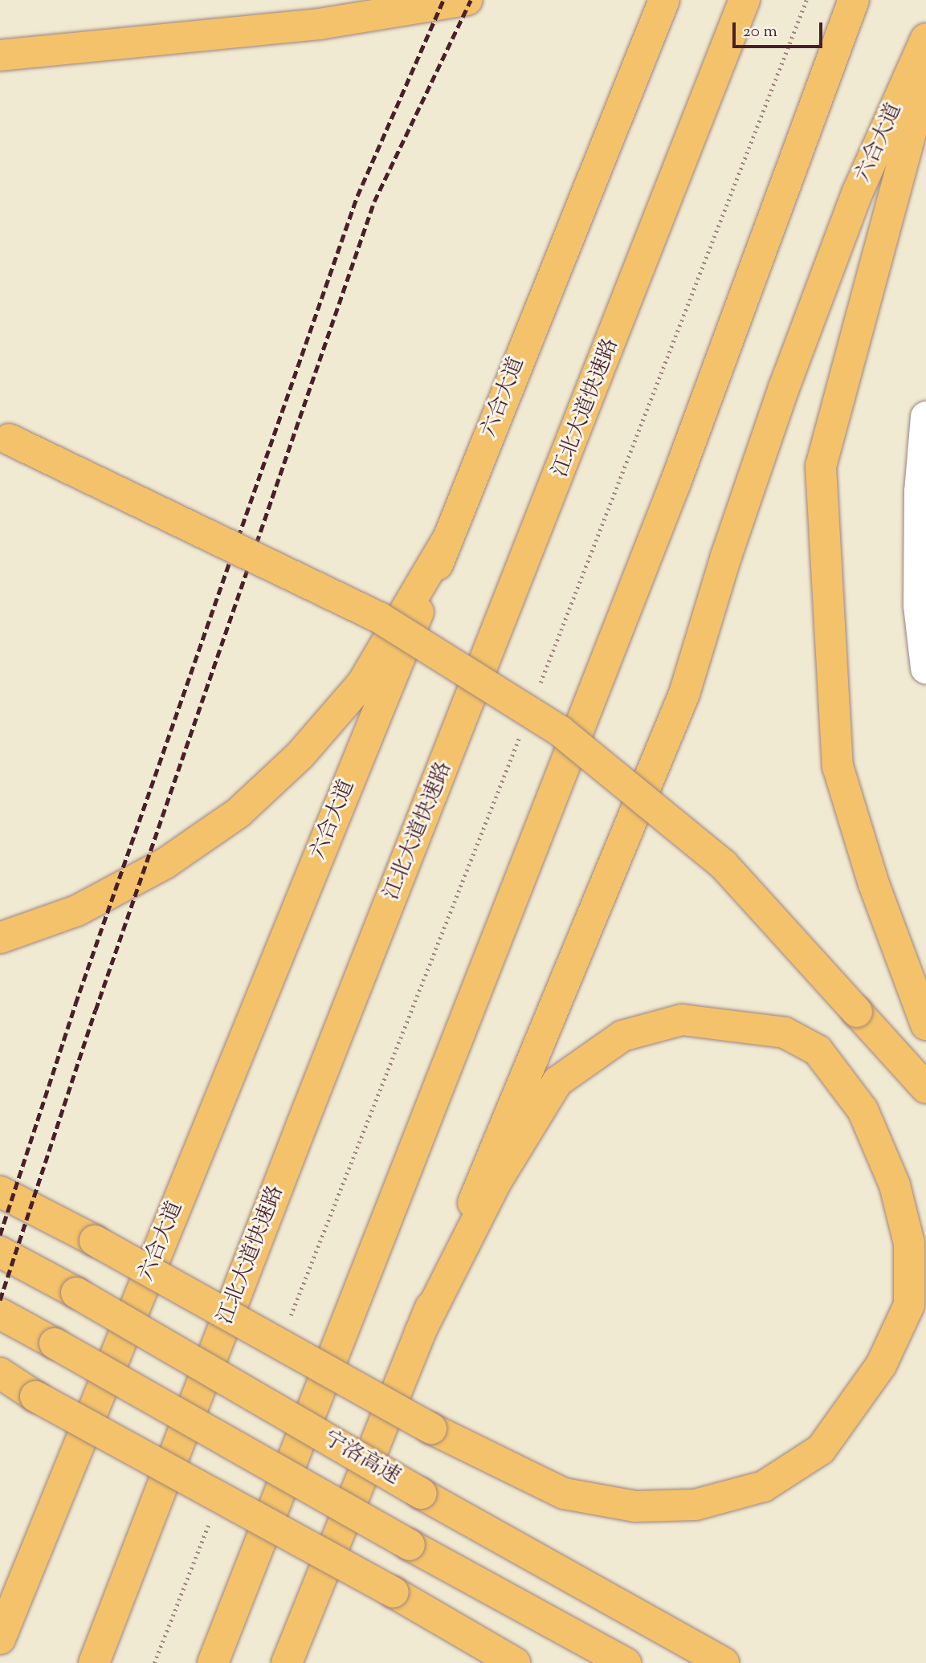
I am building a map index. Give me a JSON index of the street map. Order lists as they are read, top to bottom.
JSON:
{
  "streets": {
    "main road": ["六合大道", "江北大道快速路", "宁洛高速"]
  },
  "scale_bar": "20 m"
}
